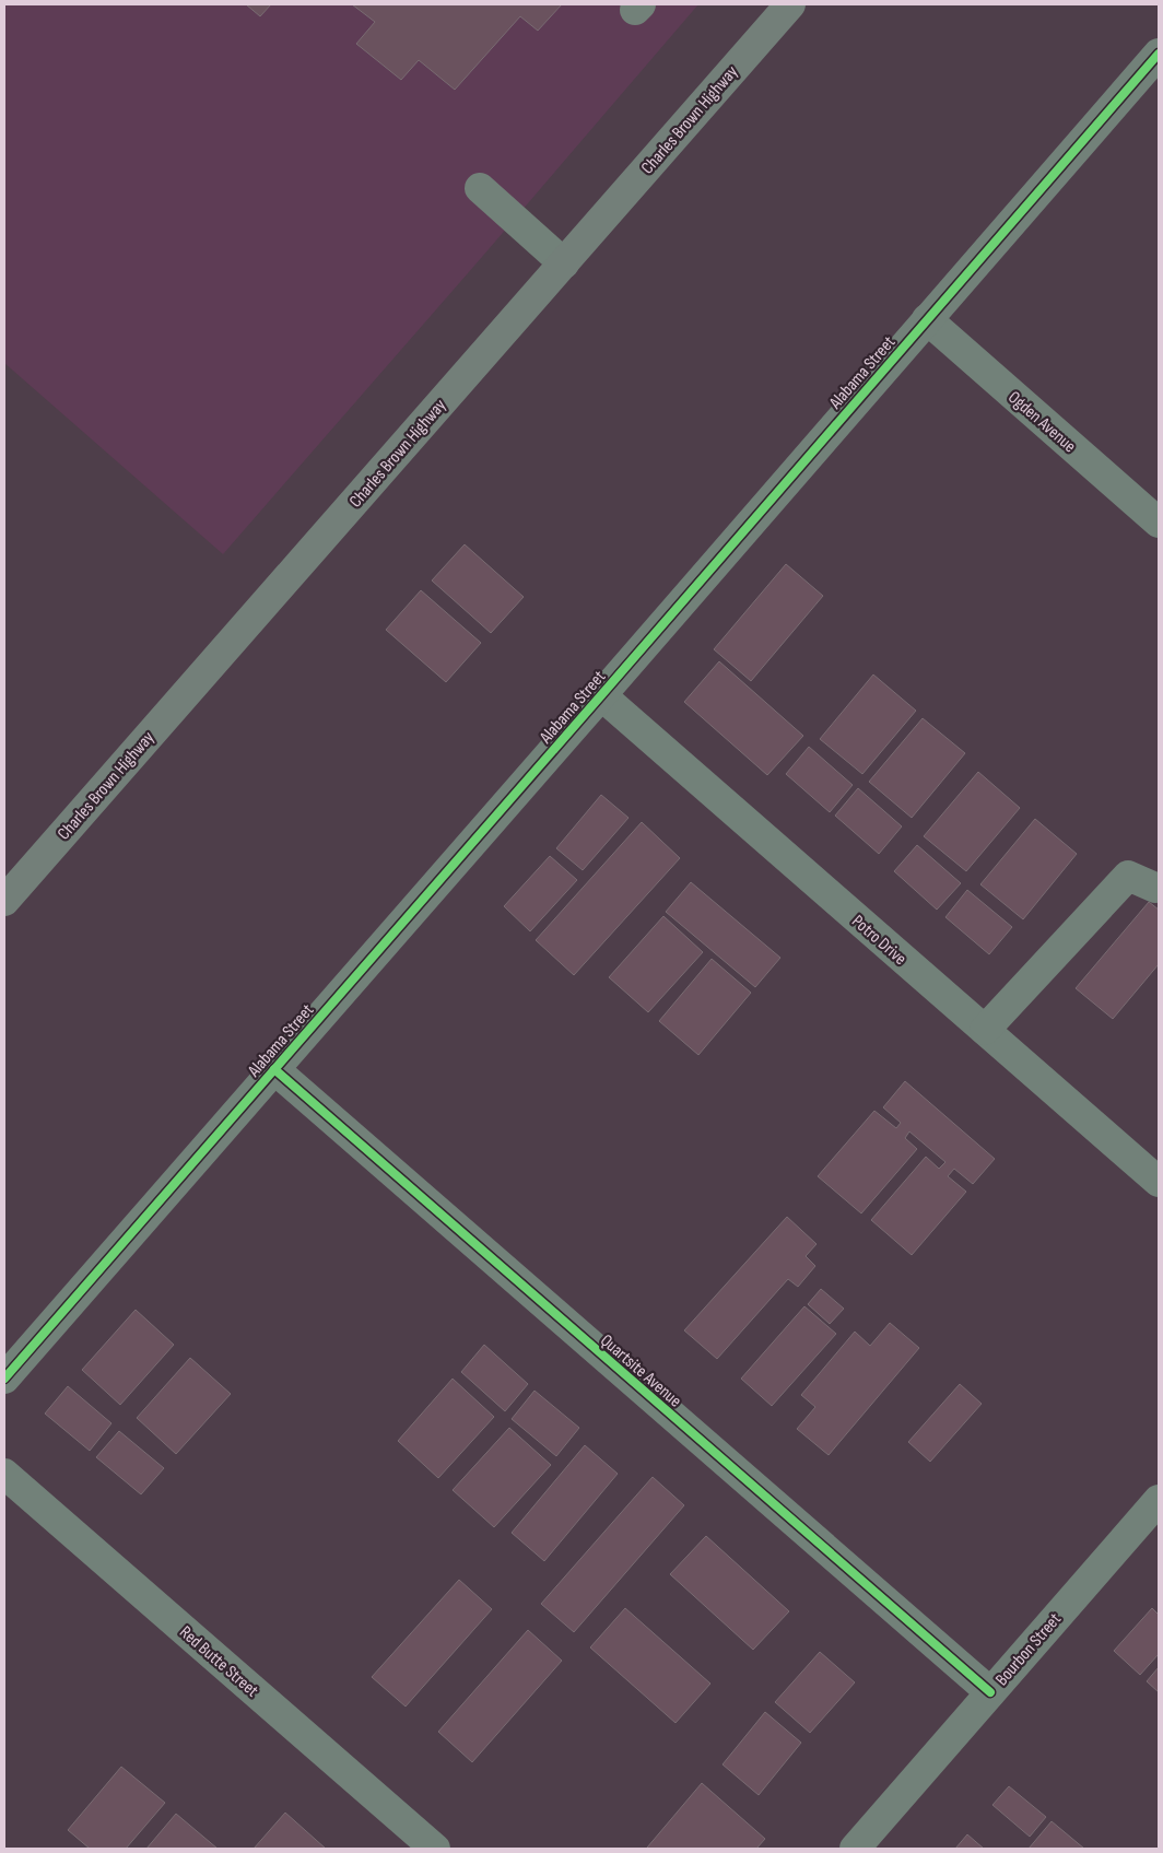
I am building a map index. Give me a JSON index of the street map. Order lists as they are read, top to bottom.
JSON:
{
  "streets": {
    "main road": ["Charles Brown Highway"],
    "street": [
      "Alabama Street",
      "Ogden Avenue",
      "Potro Drive",
      "Quartsite Avenue",
      "Bourbon Street",
      "Red Butte Street"
    ]
  },
  "crossings": [
    ["Alabama Street", "Ogden Avenue"],
    ["Alabama Street", "Potro Drive"],
    ["Alabama Street", "Quartsite Avenue"],
    ["Quartsite Avenue", "Bourbon Street"]
  ]
}
